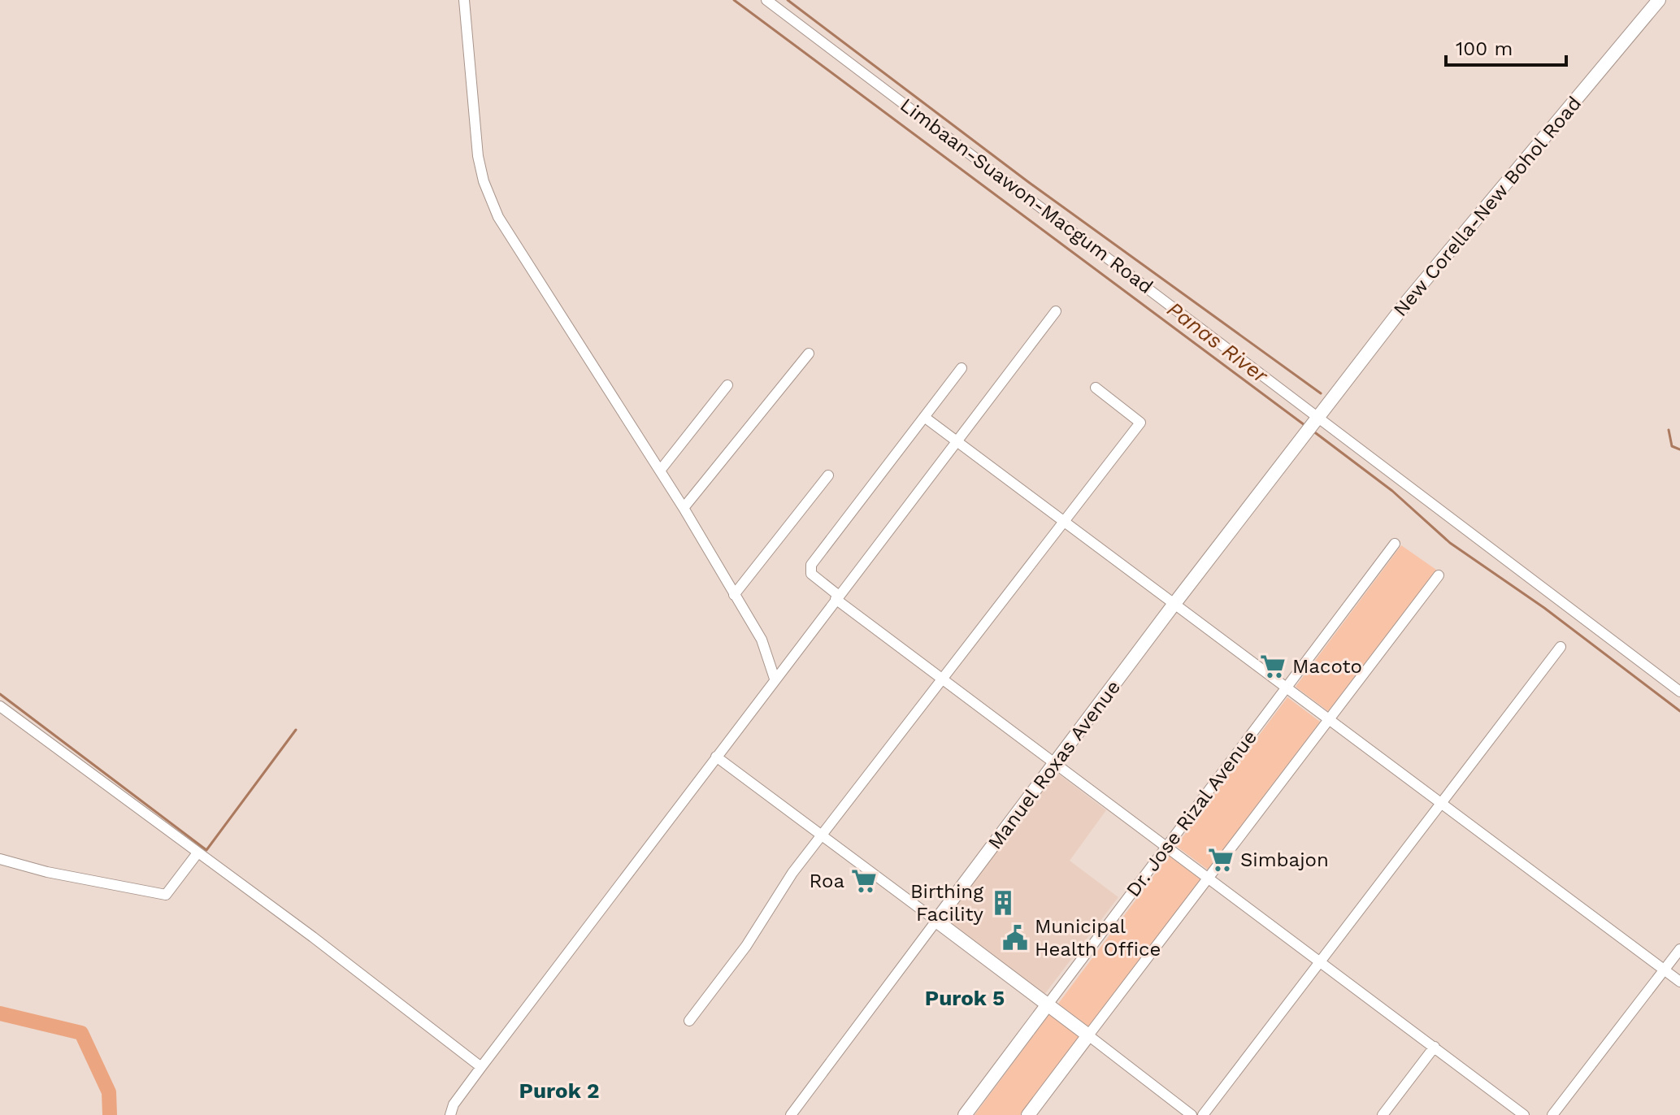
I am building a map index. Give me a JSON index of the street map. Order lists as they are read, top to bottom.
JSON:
{
  "streets": {
    "main road": ["New Corella-New Bohol Road", "Manuel Roxas Avenue", "Dr. Jose Rizal Avenue"],
    "street": ["Limbaan-Suawon-Macgum Road"]
  },
  "crossings": [
    ["Limbaan-Suawon-Macgum Road", "New Corella-New Bohol Road"],
    ["Limbaan-Suawon-Macgum Road", "Manuel Roxas Avenue"],
    ["New Corella-New Bohol Road", "Manuel Roxas Avenue"]
  ],
  "districts": ["Purok 5", "Purok 2"],
  "water": ["Panas River"],
  "places": {
    "supermarket": ["Macoto", "Simbajon", "Roa"],
    "building": ["Birthing Facility"],
    "public building": ["Municipal Health Office"]
  },
  "scale_bar": "100 m"
}
